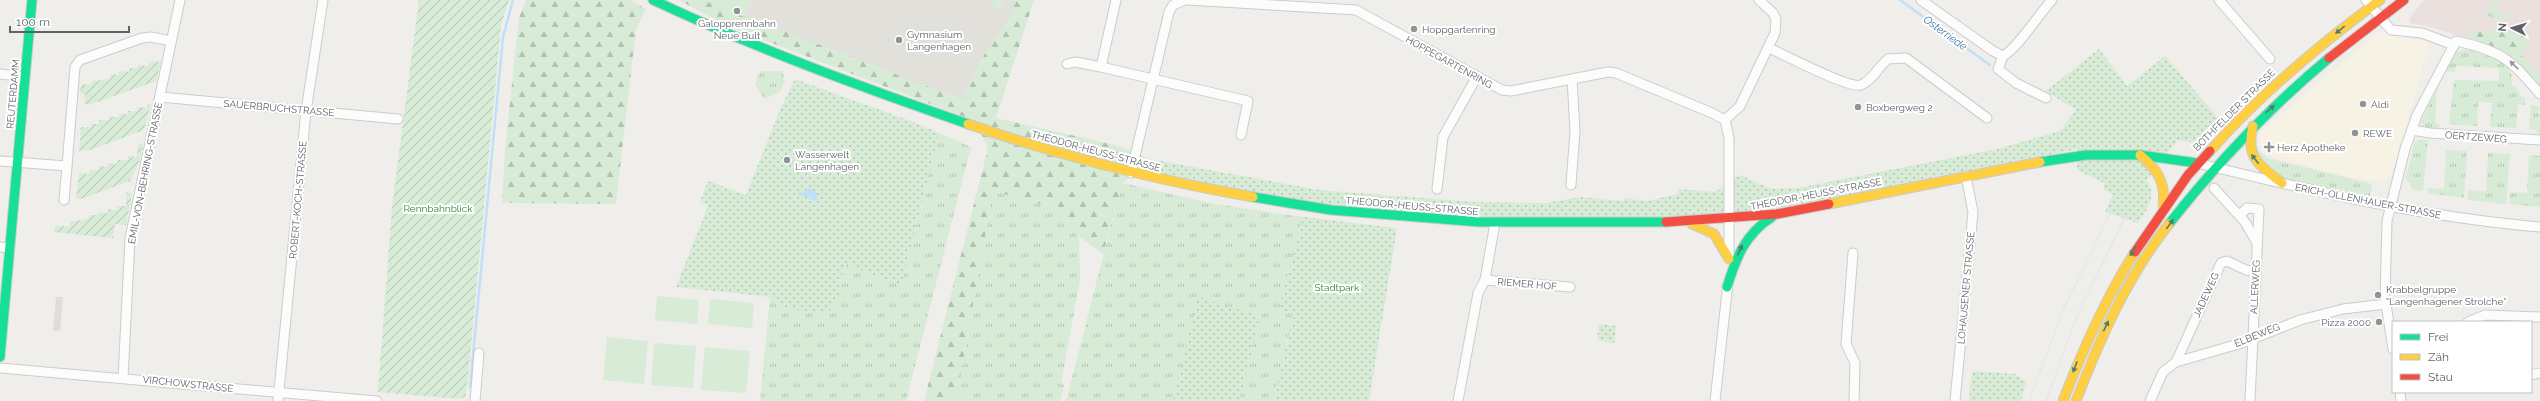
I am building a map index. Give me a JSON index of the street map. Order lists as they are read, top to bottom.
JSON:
{
  "streets": {
    "street": [
      "HOPPEGARTENRING",
      "REUTERDAMM",
      "SAUERBRUCHSTRASSE",
      "BOTHFELDER STRASSE",
      "OERTZEWEG",
      "THEODOR-HEUSS-STRASSE",
      "EMIL-VON-BEHRING-STRASSE",
      "ROBERT-KOCH-STRASSE",
      "ERICH-OLLENHAUER-STRASSE",
      "RIEMER HOF",
      "ALLERWEG",
      "LOHAUSENER STRASSE",
      "JADEWEG",
      "ELBEWEG",
      "VIRCHOWSTRASSE"
    ]
  },
  "crossings": [
    ["HOPPEGARTENRING", "THEODOR-HEUSS-STRASSE"],
    ["SAUERBRUCHSTRASSE", "EMIL-VON-BEHRING-STRASSE"],
    ["SAUERBRUCHSTRASSE", "ROBERT-KOCH-STRASSE"],
    ["BOTHFELDER STRASSE", "THEODOR-HEUSS-STRASSE"],
    ["BOTHFELDER STRASSE", "ERICH-OLLENHAUER-STRASSE"],
    ["THEODOR-HEUSS-STRASSE", "ERICH-OLLENHAUER-STRASSE"],
    ["THEODOR-HEUSS-STRASSE", "LOHAUSENER STRASSE"],
    ["EMIL-VON-BEHRING-STRASSE", "VIRCHOWSTRASSE"],
    ["ROBERT-KOCH-STRASSE", "VIRCHOWSTRASSE"],
    ["ALLERWEG", "JADEWEG"],
    ["ALLERWEG", "ELBEWEG"],
    ["JADEWEG", "ELBEWEG"]
  ],
  "water": ["Osterriede"],
  "parks": ["Rennbahnblick", "Stadtpark"],
  "places": {
    "other": [
      "Galopprennbahn Neue Bult",
      "Hoppgartenring",
      "Gymnasium Langenhagen",
      "Aldi",
      "Boxbergweg 2",
      "REWE",
      "Wasserwelt Langenhagen",
      "Krabbelgruppe \"Langenhagener Strolche\"",
      "Pizza 2000"
    ],
    "health": ["Herz Apotheke"]
  },
  "legend": ["Frei", "Zäh", "Stau"],
  "scale_bar": "100 m",
  "north": "left"
}
